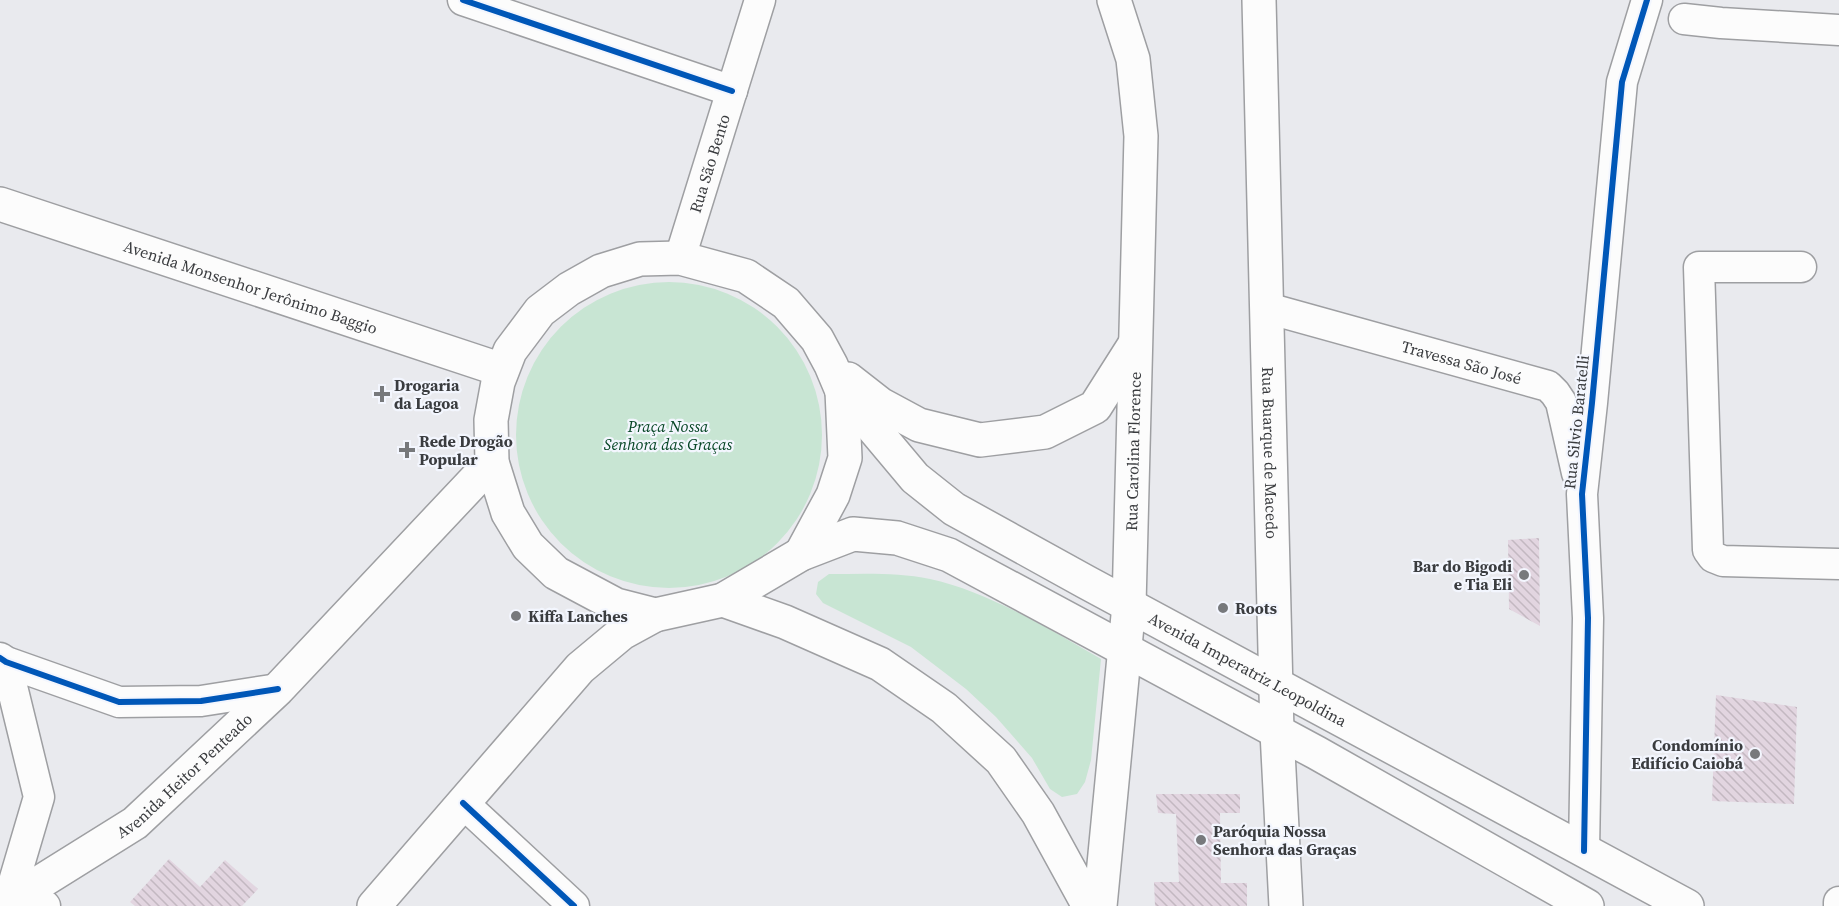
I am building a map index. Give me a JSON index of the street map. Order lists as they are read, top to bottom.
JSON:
{
  "streets": {
    "main road": [
      "Avenida Monsenhor Jerônimo Baggio",
      "Rua Carolina Florence",
      "Rua Buarque de Macedo",
      "Avenida Imperatriz Leopoldina",
      "Avenida Heitor Penteado"
    ],
    "street": ["Rua São Bento", "Travessa São José", "Rua Silvio Baratelli"]
  },
  "crossings": [
    ["Travessa São José", "Rua Silvio Baratelli"],
    ["Travessa São José", "Rua Buarque de Macedo"],
    ["Rua Silvio Baratelli", "Avenida Imperatriz Leopoldina"],
    ["Rua Carolina Florence", "Avenida Imperatriz Leopoldina"],
    ["Rua Buarque de Macedo", "Avenida Imperatriz Leopoldina"]
  ],
  "parks": ["Praça Nossa Senhora das Graças"],
  "places": {
    "health": ["Drogaria da Lagoa", "Rede Drogão Popular"],
    "other": [
      "Bar do Bigodi e Tia Eli",
      "Roots",
      "Kiffa Lanches",
      "Condomínio Edifício Caiobá",
      "Paróquia Nossa Senhora das Graças"
    ]
  }
}
